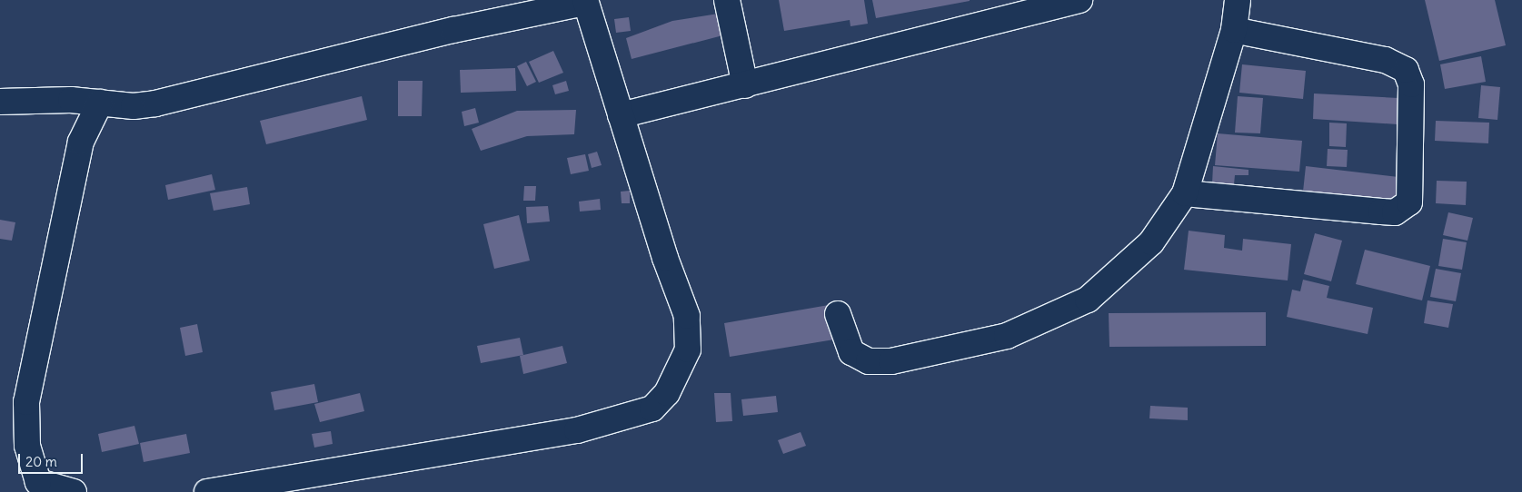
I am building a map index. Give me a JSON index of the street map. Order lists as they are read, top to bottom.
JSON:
{
  "scale_bar": "20 m"
}
